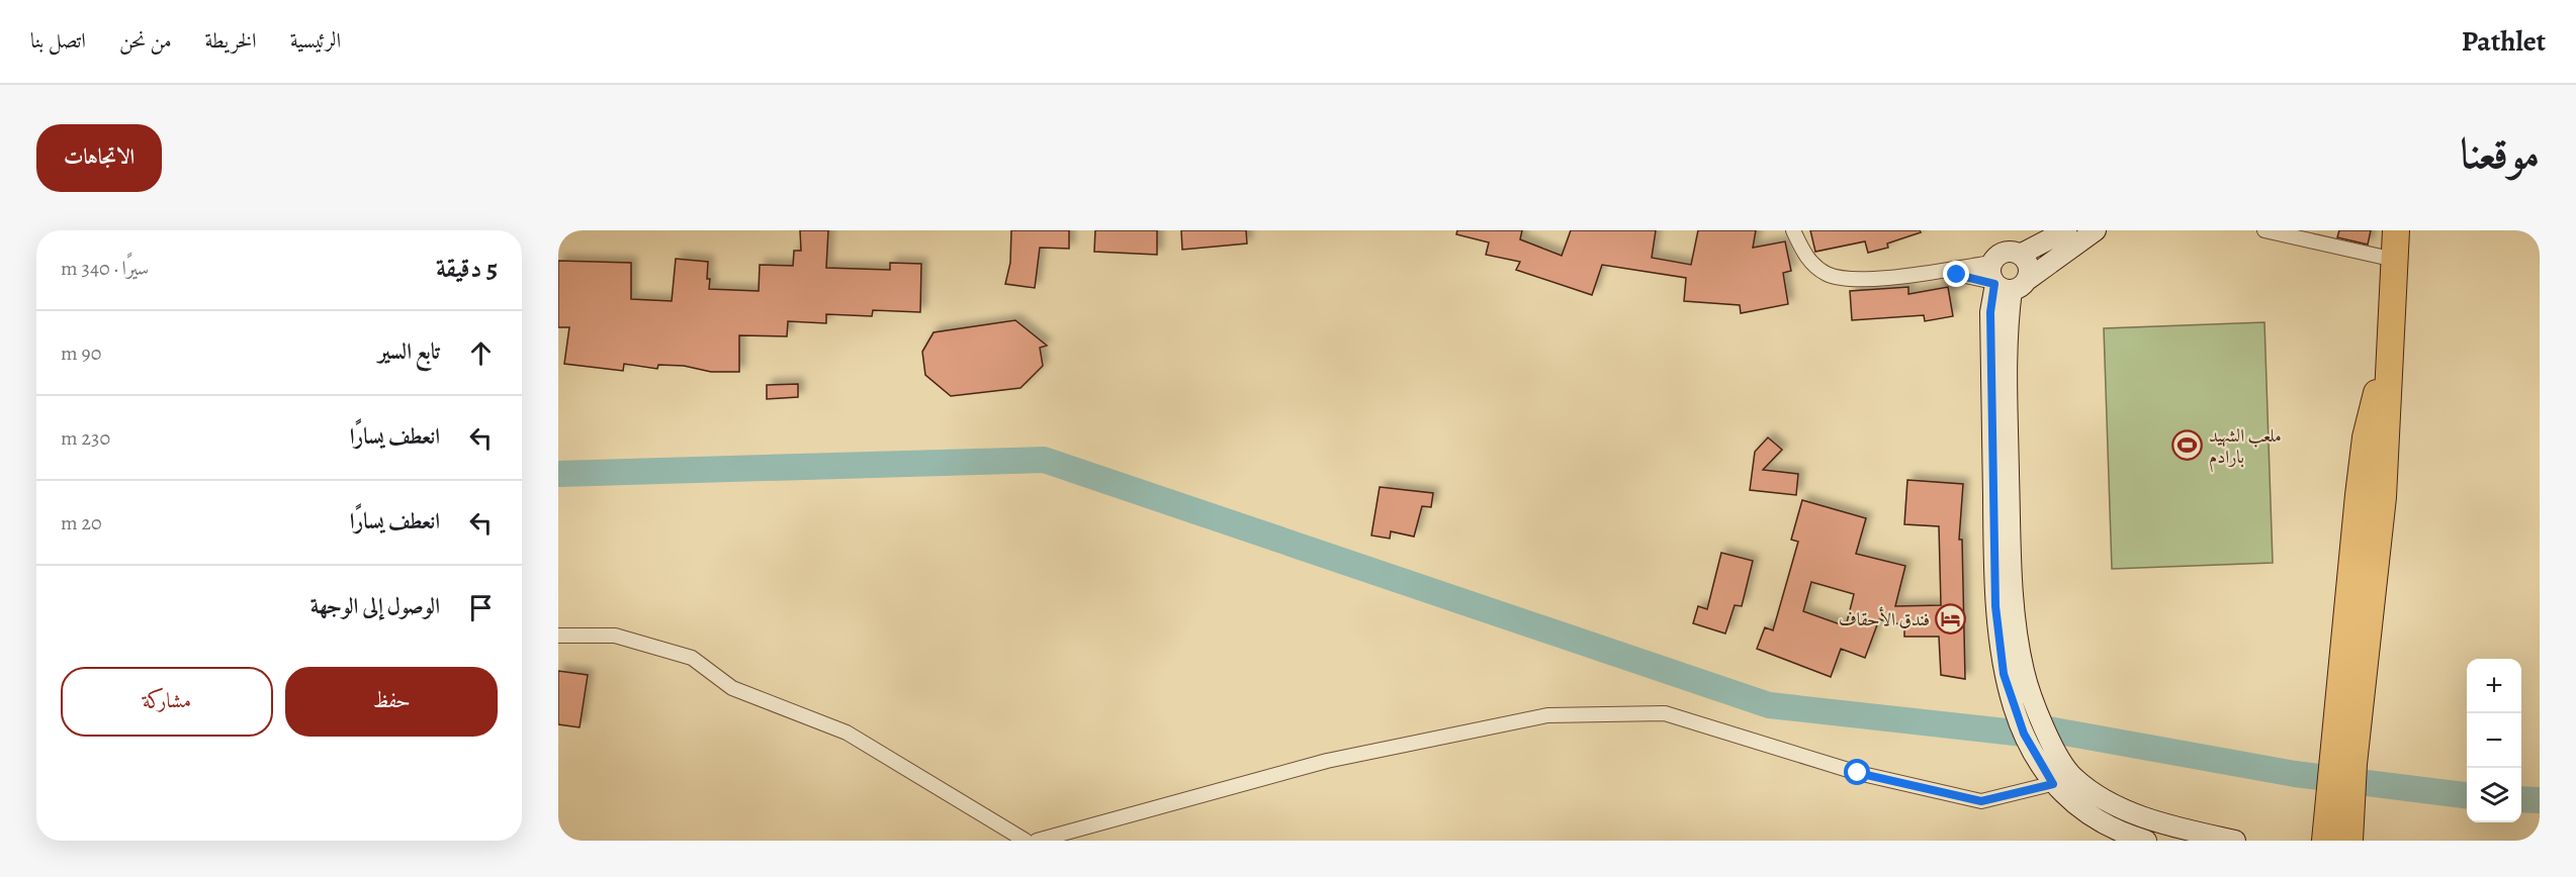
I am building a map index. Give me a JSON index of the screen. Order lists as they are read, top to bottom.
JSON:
{
  "places": {
    "sports": ["ملعب الشهيد بارادم"],
    "hotel": ["فندق الأحقاف"]
  },
  "page": {
    "header": "Pathlet",
    "nav": [
      "الرئيسية",
      "الخريطة",
      "من نحن",
      "اتصل بنا"
    ],
    "title": "موقعنا",
    "buttons": [
      "الاتجاهات",
      ["حفظ", "مشاركة"]
    ],
    "heading": ["5 دقيقة", "سيرًا · 340 m"],
    "list": [
      ["تابع السير", "90 m"],
      ["انعطف يسارًا", "230 m"],
      ["انعطف يسارًا", "20 m"],
      "الوصول إلى الوجهة"
    ],
    "map_buttons": ["+", "−"]
  }
}
